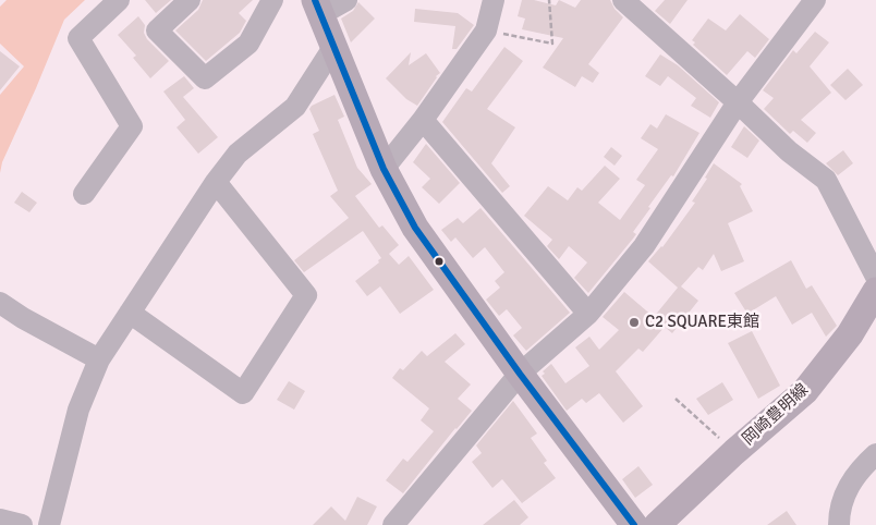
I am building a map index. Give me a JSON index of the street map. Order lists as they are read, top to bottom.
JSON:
{
  "streets": {
    "main road": ["岡崎豊明線"]
  },
  "places": ["C2 SQUARE東館"]
}
